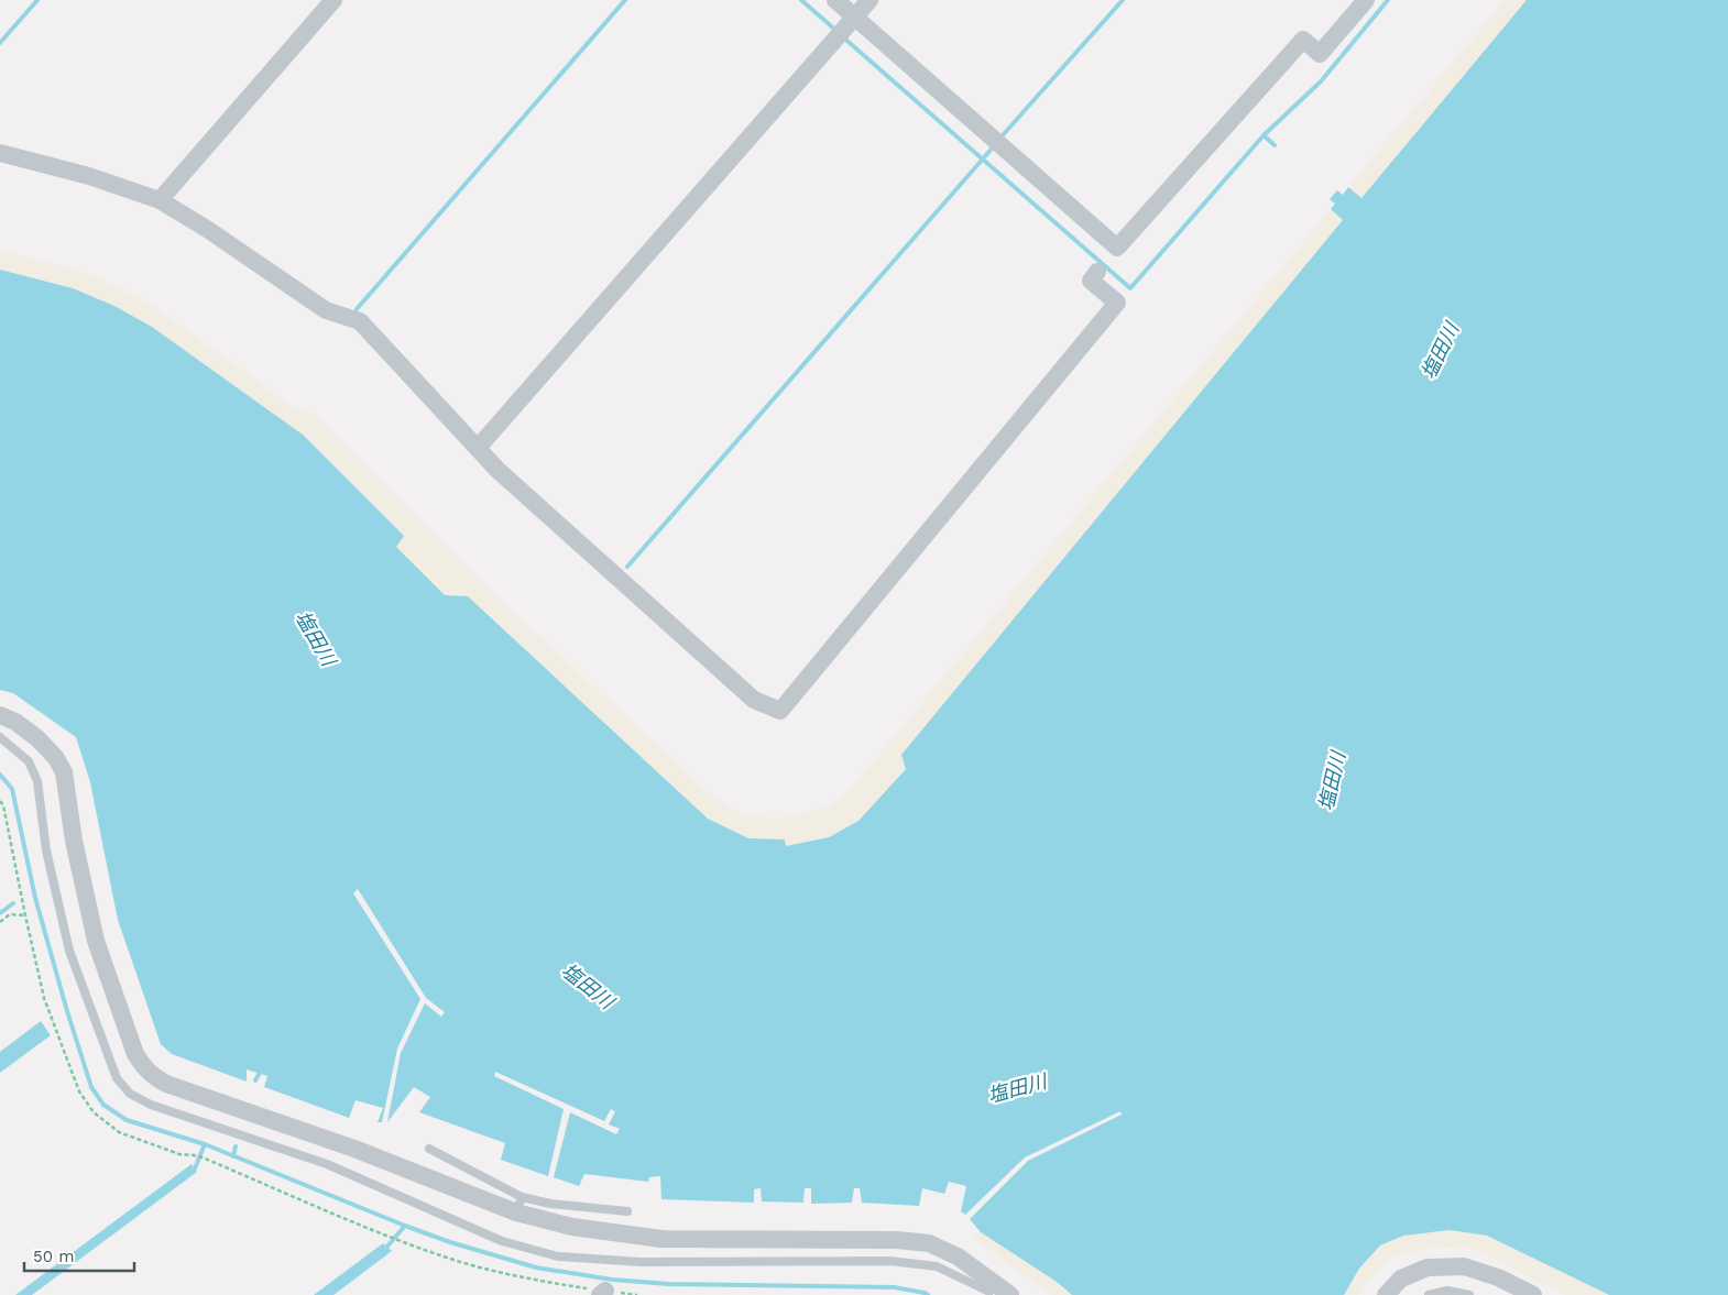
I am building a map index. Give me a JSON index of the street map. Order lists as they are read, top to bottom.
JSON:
{
  "water": ["塩田川"],
  "scale_bar": "50 m"
}
